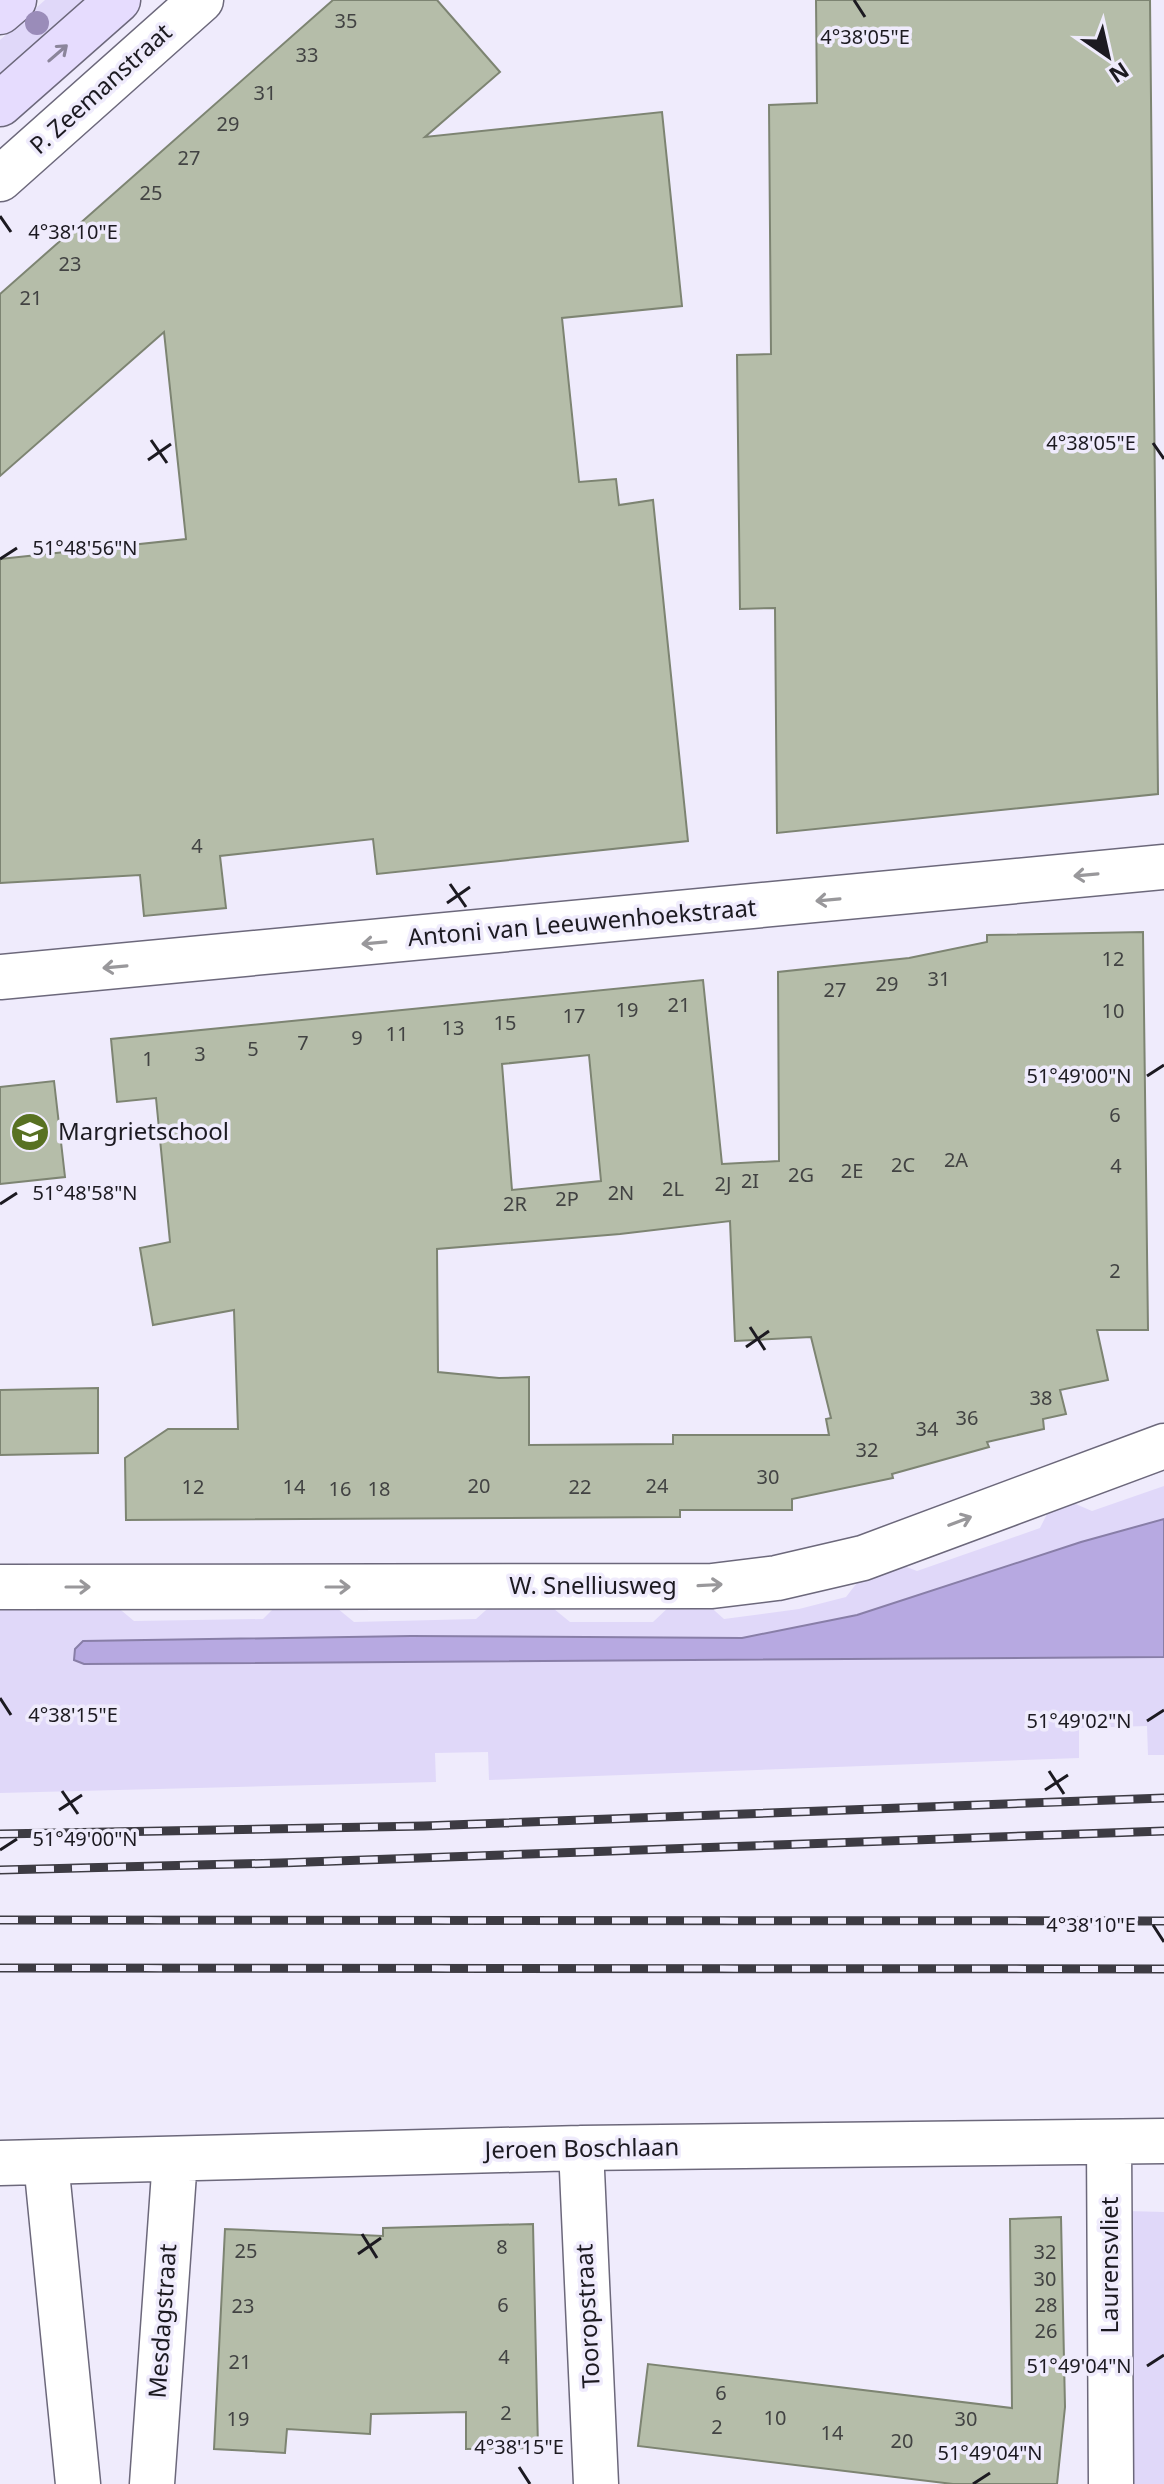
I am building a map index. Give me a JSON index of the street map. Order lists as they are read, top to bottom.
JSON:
{
  "streets": {
    "street": [
      "P. Zeemanstraat",
      "Antoni van Leeuwenhoekstraat",
      "W. Snelliusweg",
      "Jeroen Boschlaan",
      "Laurensvliet",
      "Tooropstraat",
      "Mesdagstraat"
    ]
  },
  "crossings": [
    ["Jeroen Boschlaan", "Laurensvliet"],
    ["Jeroen Boschlaan", "Tooropstraat"],
    ["Jeroen Boschlaan", "Mesdagstraat"]
  ],
  "one_way": ["Antoni van Leeuwenhoekstraat", "W. Snelliusweg"],
  "places": {
    "school or university": ["Margrietschool"]
  },
  "house_numbers": [
    "35",
    "33",
    "31",
    "29",
    "27",
    "25",
    "23",
    "21",
    "4",
    "12",
    "31",
    "29",
    "27",
    "21",
    "19",
    "10",
    "17",
    "15",
    "13",
    "11",
    "9",
    "7",
    "5",
    "3",
    "1",
    "6",
    "2A",
    "2C",
    "4",
    "2E",
    "2G",
    "2I",
    "2J",
    "2L",
    "2N",
    "2P",
    "2R",
    "2",
    "38",
    "36",
    "34",
    "32",
    "30",
    "20",
    "24",
    "12",
    "14",
    "22",
    "16",
    "18",
    "8",
    "25",
    "32",
    "30",
    "6",
    "28",
    "23",
    "26",
    "4",
    "21",
    "6",
    "2",
    "10",
    "19",
    "30",
    "2",
    "14",
    "20"
  ],
  "north": "bottom right",
  "coordinates": [
    "4°38'05\"E",
    "4°38'10\"E",
    "51°48'56\"N",
    "51°49'00\"N",
    "51°48'58\"N",
    "4°38'15\"E",
    "51°49'02\"N",
    "51°49'04\"N"
  ]
}
